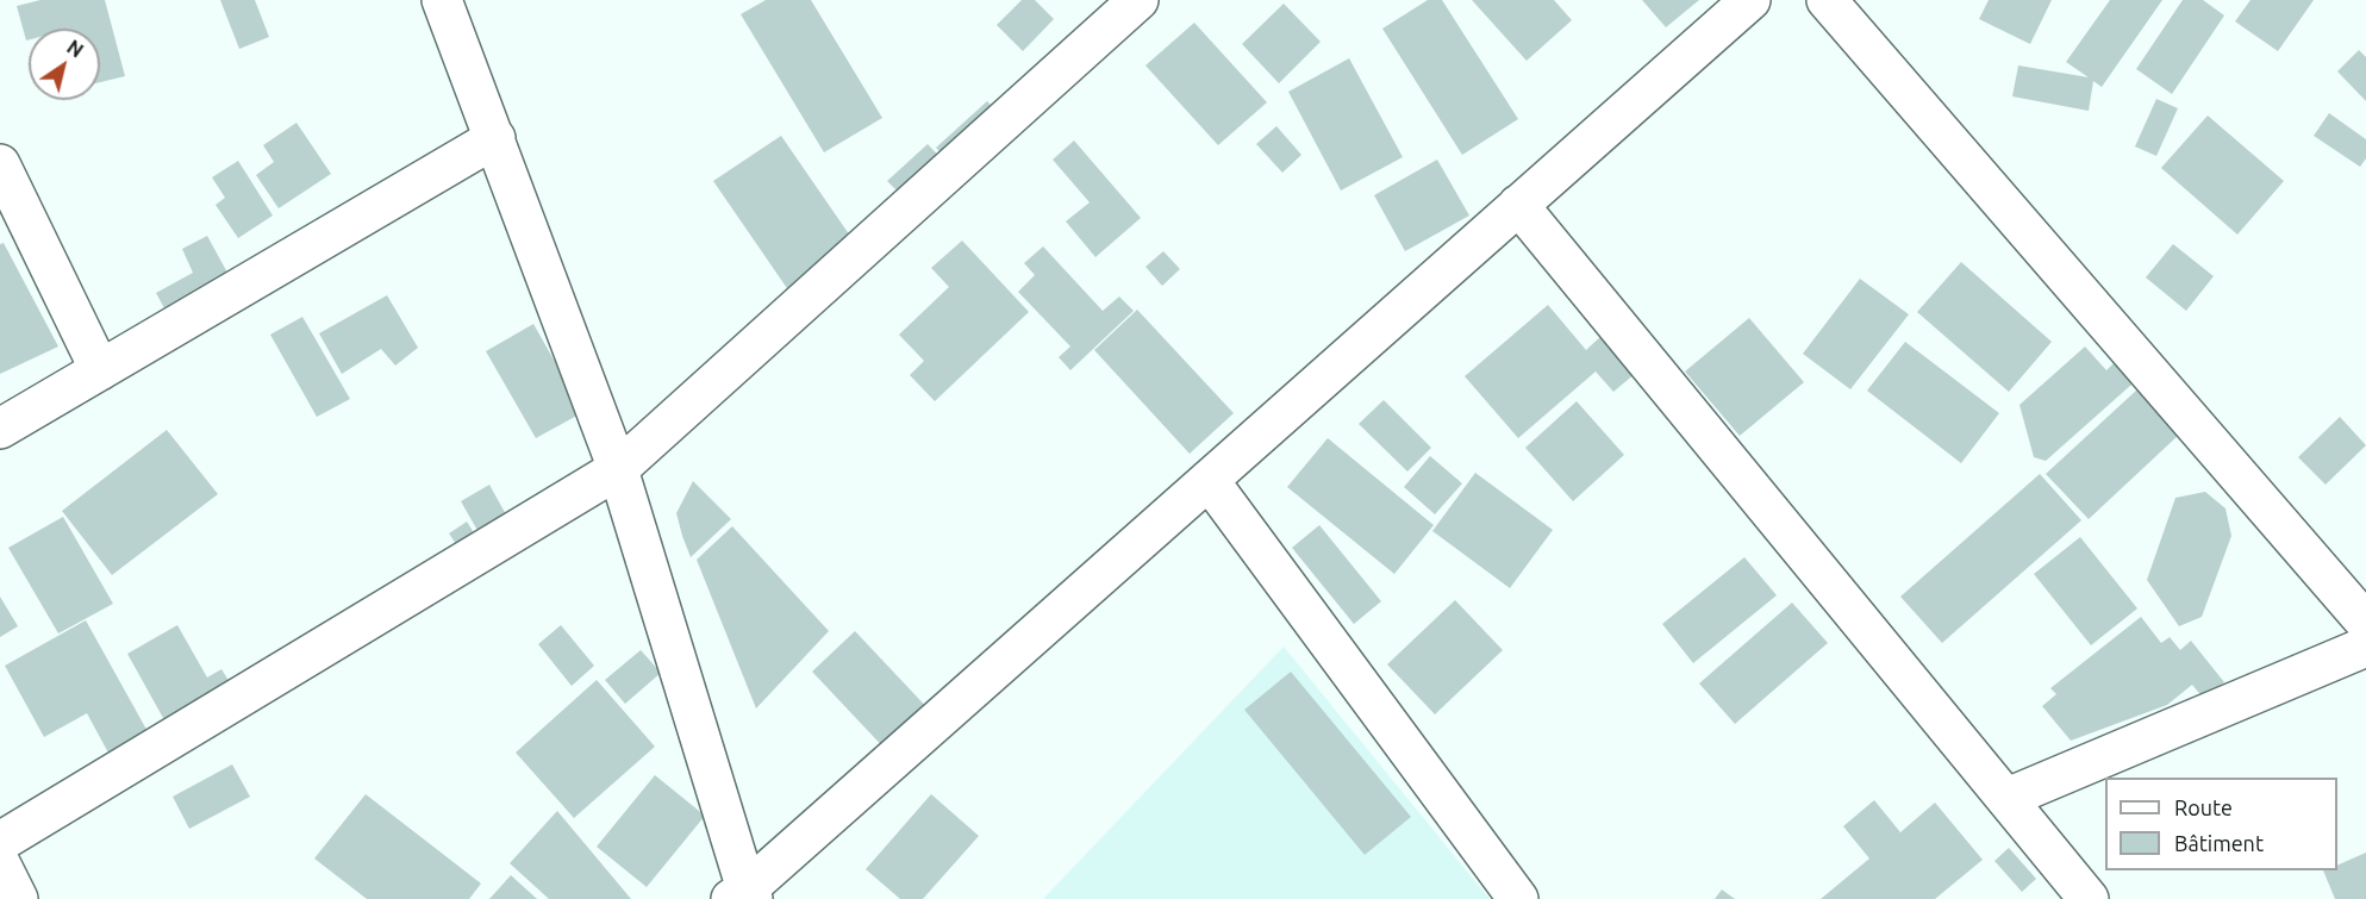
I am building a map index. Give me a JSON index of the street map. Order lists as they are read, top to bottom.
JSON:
{
  "legend": ["Route", "Bâtiment"],
  "north": "top right"
}
